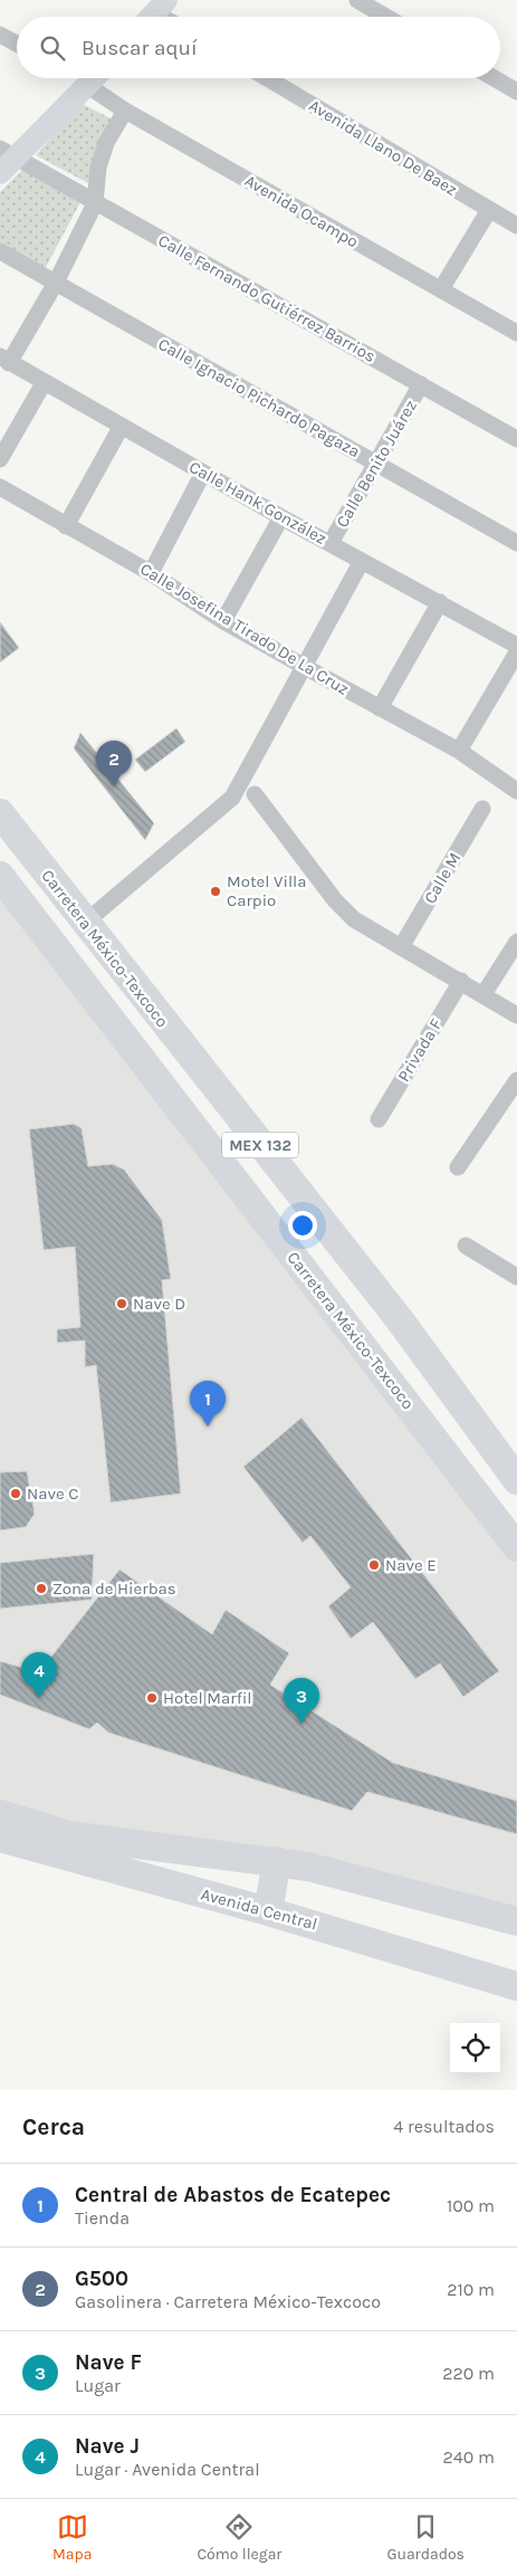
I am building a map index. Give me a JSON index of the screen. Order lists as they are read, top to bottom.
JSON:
{
  "streets": {
    "highway": ["Carretera México-Texcoco", "MEX 132", "Avenida Central"],
    "street": [
      "Avenida Llano De Baez",
      "Avenida Ocampo",
      "Calle Fernando Gutiérrez Barrios",
      "Calle Ignacio Pichardo Pagaza",
      "Calle Benito Juárez",
      "Calle Hank González",
      "Calle Josefina Tirado De La Cruz",
      "Calle M",
      "Privada F"
    ]
  },
  "crossings": [
    ["Calle Fernando Gutiérrez Barrios", "Calle Benito Juárez"],
    ["Calle Ignacio Pichardo Pagaza", "Calle Benito Juárez"],
    ["Calle Benito Juárez", "Calle Hank González"]
  ],
  "places": [
    "Motel Villa Carpio",
    "Nave D",
    "Nave C",
    "Nave E",
    "Zona de Hierbas",
    "Hotel Marfil"
  ],
  "page": {
    "search": "Buscar aquí",
    "pins": [
      "2",
      "1",
      "4",
      "3"
    ],
    "heading": ["Cerca", "4 resultados"],
    "list": [
      {
        "mark": "1",
        "name": "Central de Abastos de Ecatepec",
        "note": "Tienda",
        "value": "100 m"
      },
      {
        "mark": "2",
        "name": "G500",
        "note": "Gasolinera · Carretera México-Texcoco",
        "value": "210 m"
      },
      {
        "mark": "3",
        "name": "Nave F",
        "note": "Lugar",
        "value": "220 m"
      },
      {
        "mark": "4",
        "name": "Nave J",
        "note": "Lugar · Avenida Central",
        "value": "240 m"
      }
    ],
    "nav": ["Mapa", "Cómo llegar", "Guardados"]
  }
}
